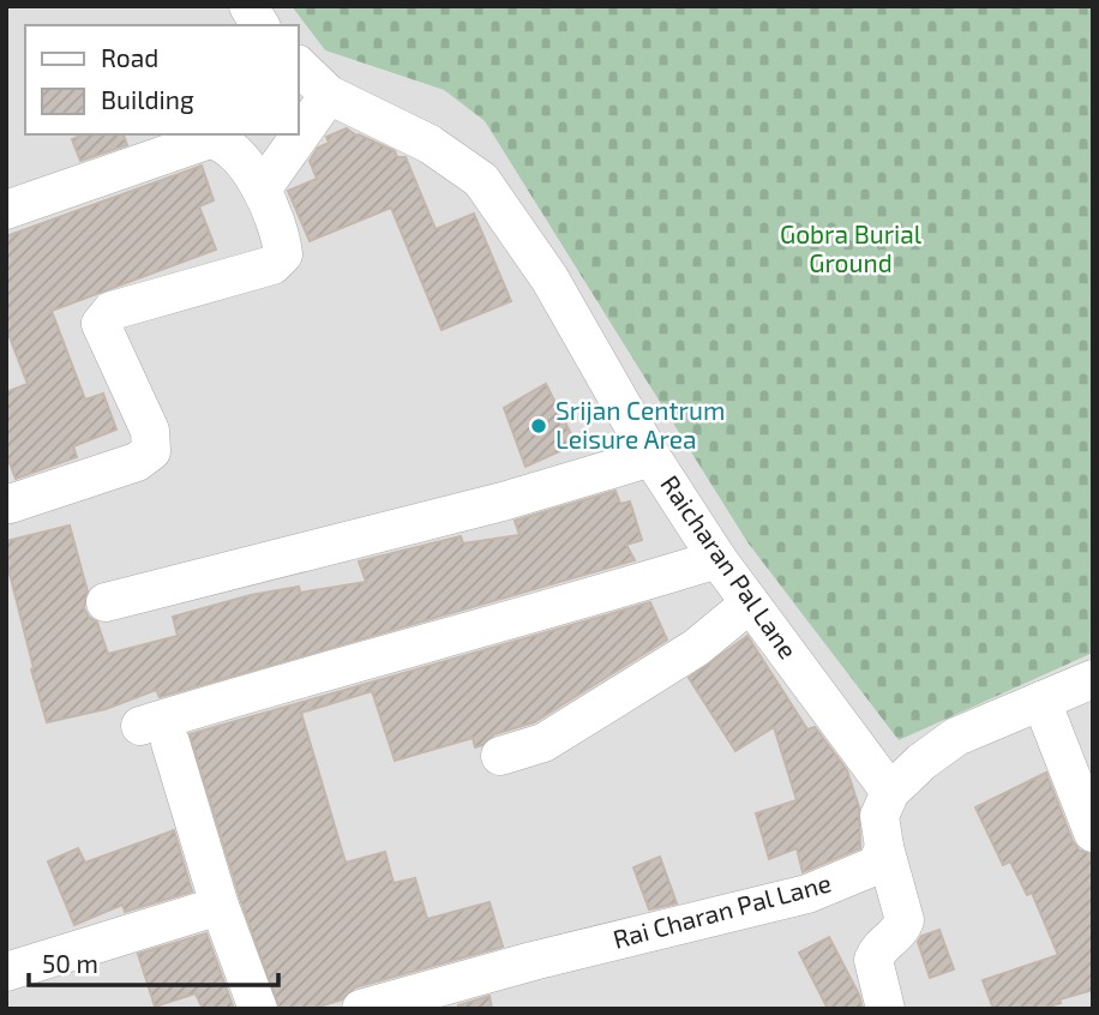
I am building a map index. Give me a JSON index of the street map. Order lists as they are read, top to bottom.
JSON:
{
  "streets": {
    "street": ["Raicharan Pal Lane", "Rai Charan Pal Lane"]
  },
  "parks": ["Gobra Burial Ground"],
  "places": ["Srijan Centrum Leisure Area"],
  "legend": ["Road", "Building"],
  "scale_bar": "50 m"
}
